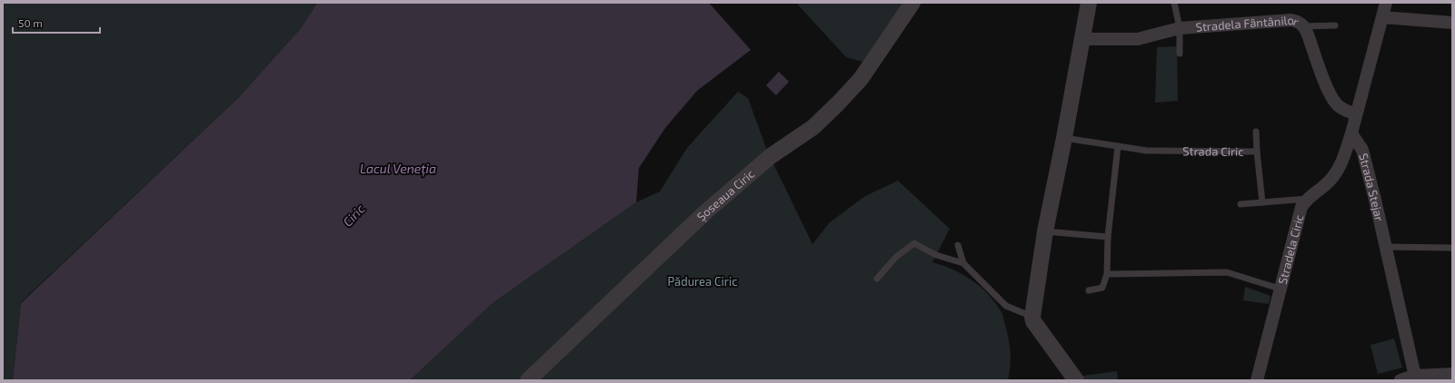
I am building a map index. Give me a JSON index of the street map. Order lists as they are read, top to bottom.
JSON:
{
  "streets": {
    "street": [
      "Stradela Fântânilor",
      "Strada Stejar",
      "Șoseaua Ciric",
      "Stradela Ciric"
    ],
    "lane": ["Strada Ciric"]
  },
  "water": ["Lacul Veneția", "Ciric"],
  "parks": ["Pădurea Ciric"],
  "scale_bar": "50 m"
}
